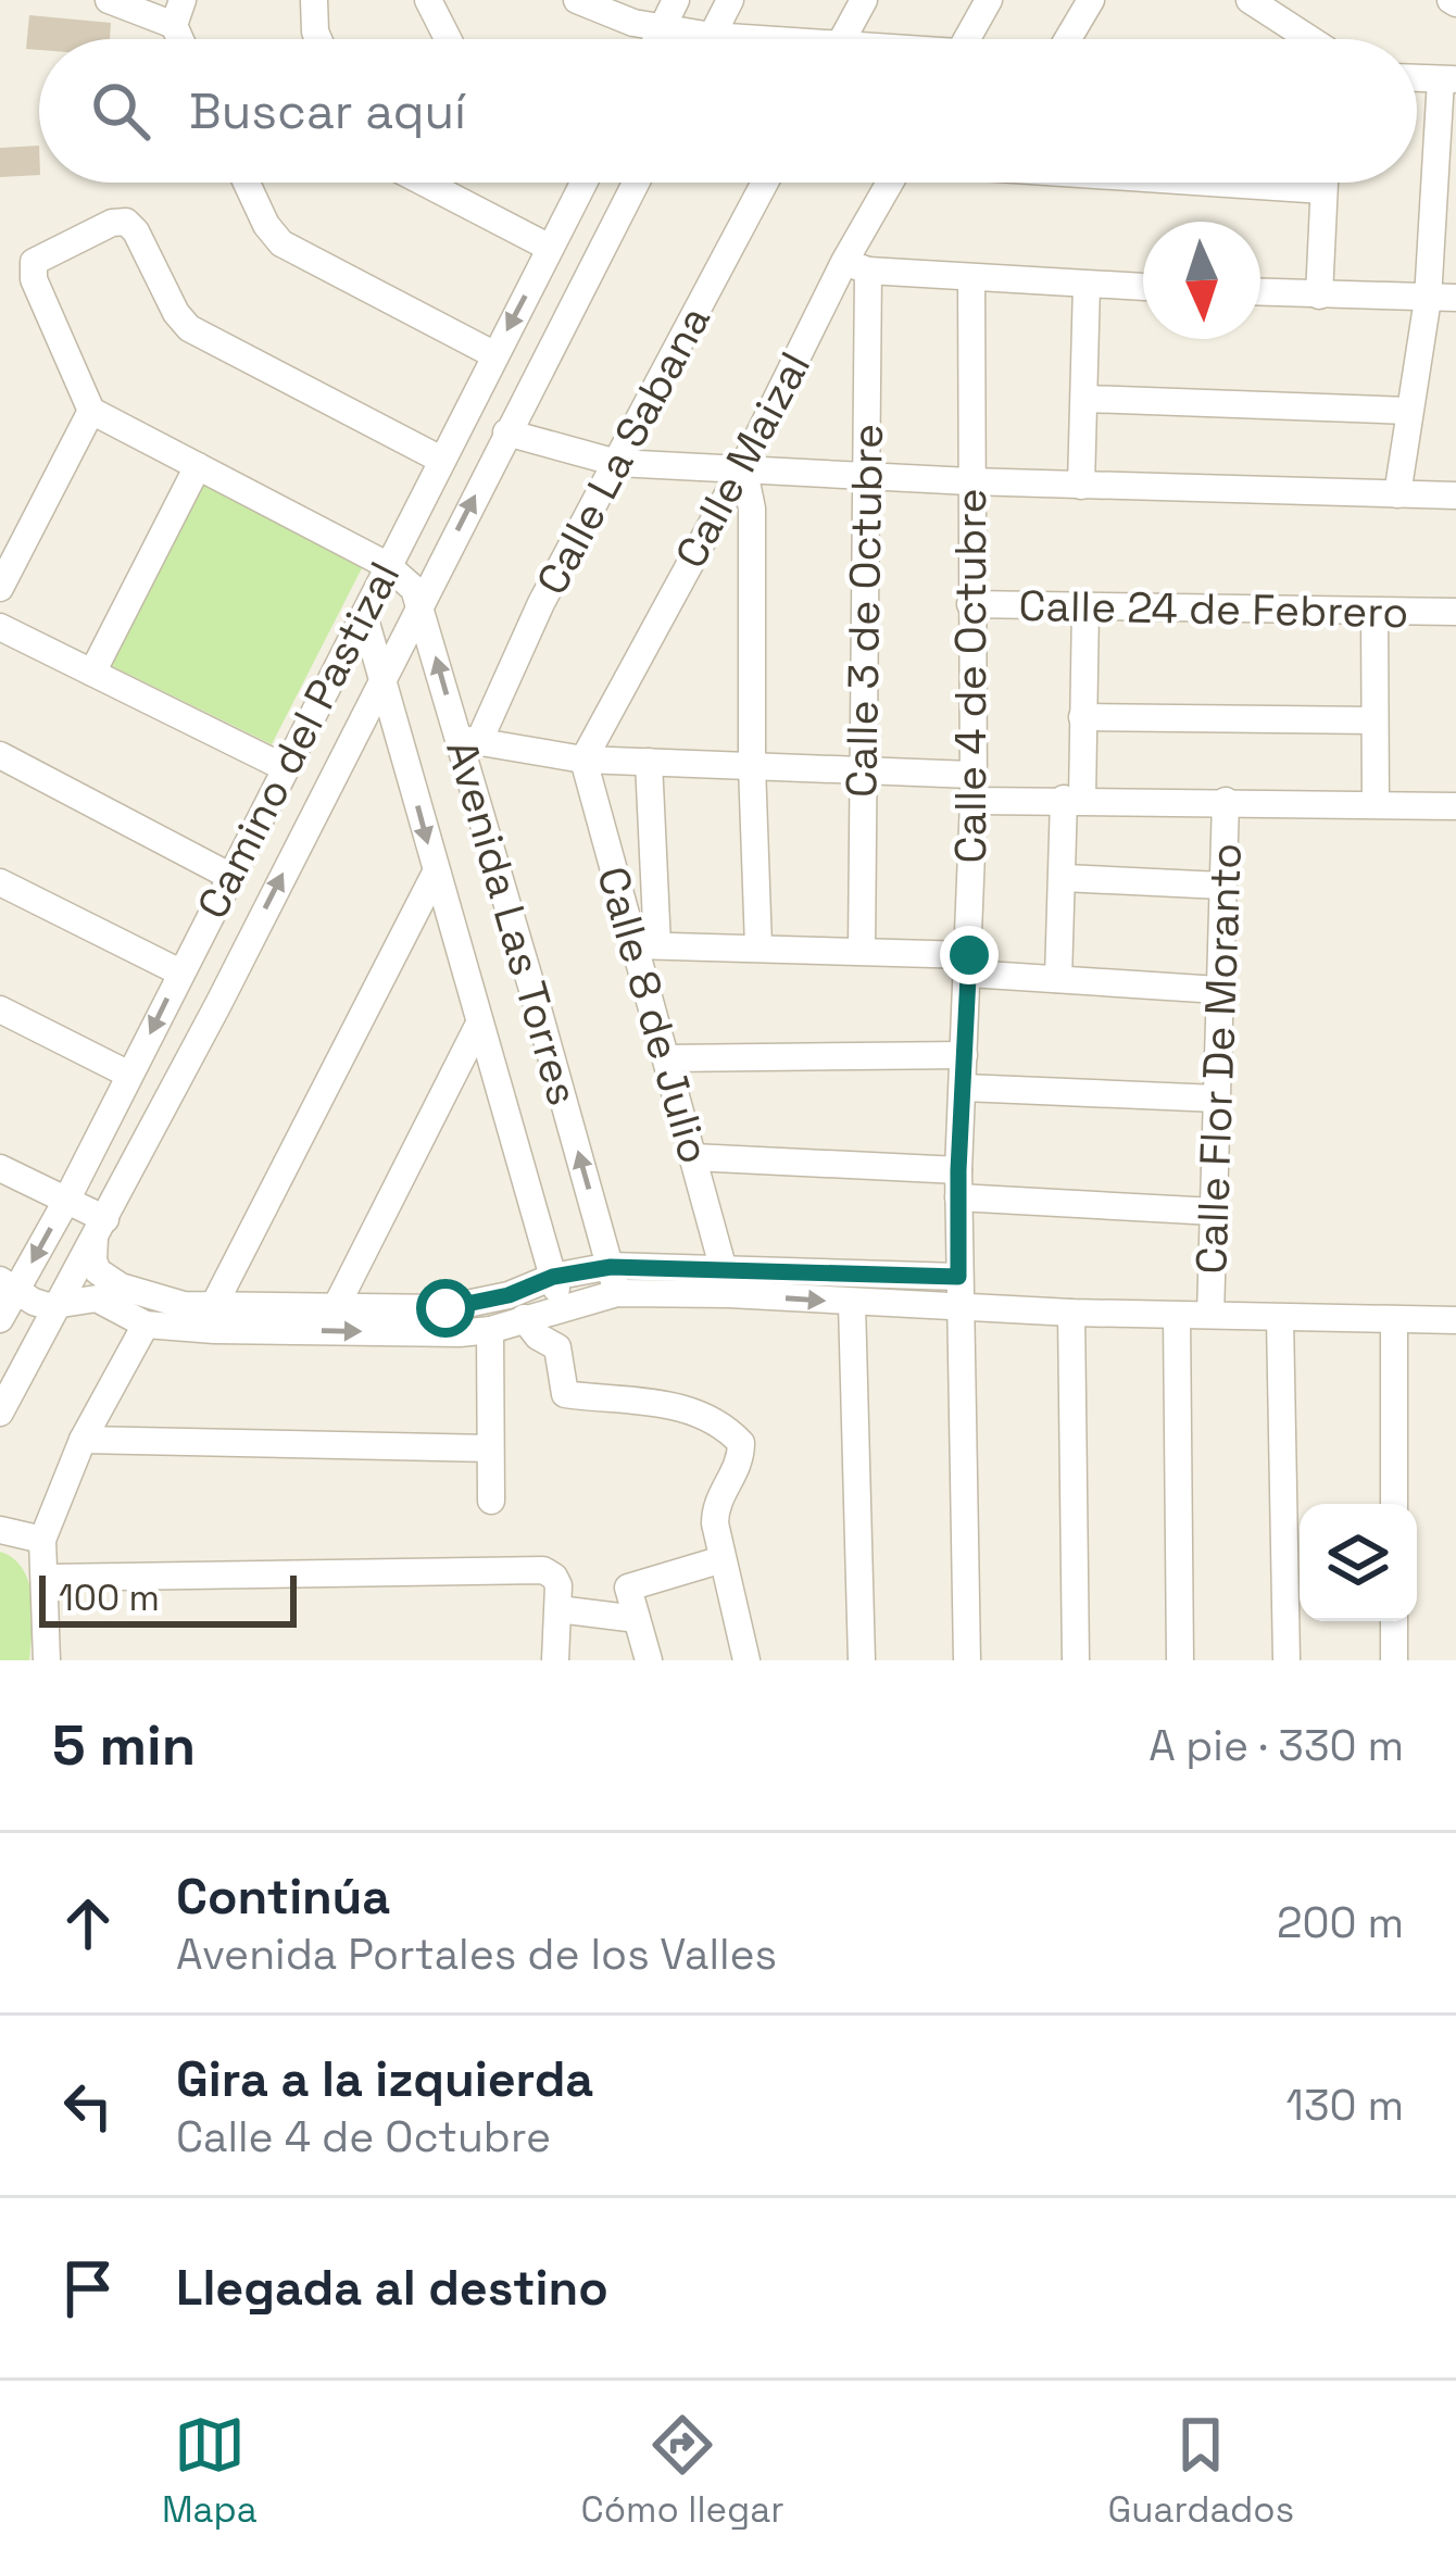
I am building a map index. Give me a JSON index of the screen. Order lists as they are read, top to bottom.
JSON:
{
  "streets": {
    "street": [
      "Calle La Sabana",
      "Calle Maizal",
      "Calle 24 de Febrero",
      "Calle 3 de Octubre",
      "Calle 4 de Octubre",
      "Camino del Pastizal",
      "Avenida Las Torres",
      "Calle 8 de Julio",
      "Calle Flor De Moranto"
    ]
  },
  "crossings": [
    ["Calle La Sabana", "Avenida Las Torres"],
    ["Calle Maizal", "Calle 3 de Octubre"],
    ["Calle Maizal", "Calle 8 de Julio"],
    ["Calle 24 de Febrero", "Calle 4 de Octubre"],
    ["Camino del Pastizal", "Avenida Las Torres"]
  ],
  "scale_bar": "100 m",
  "north": "bottom",
  "page": {
    "search": "Buscar aquí",
    "scale": "100 m",
    "heading": ["5 min", "A pie · 330 m"],
    "list": [
      ["Continúa", "Avenida Portales de los Valles", "200 m"],
      ["Gira a la izquierda", "Calle 4 de Octubre", "130 m"],
      "Llegada al destino"
    ],
    "nav": ["Mapa", "Cómo llegar", "Guardados"]
  }
}
